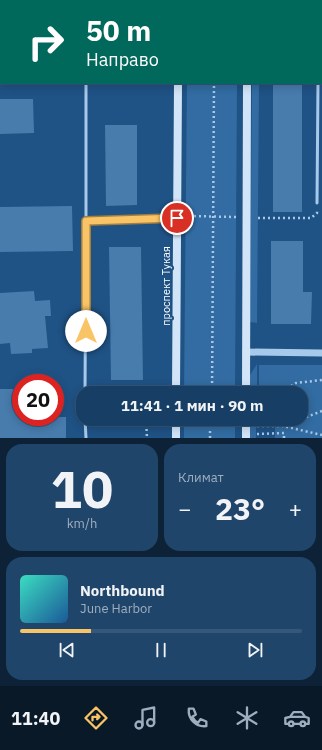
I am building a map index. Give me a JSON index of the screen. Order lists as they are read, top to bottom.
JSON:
{
  "streets": {
    "main road": ["проспект Тукая"]
  },
  "page": {
    "turn": ["50 m", "Направо"],
    "limit": "20",
    "trip": "11:41 · 1 мин · 90 m",
    "tile": [
      ["10", "km/h"],
      "Климат"
    ],
    "heat": ["−", "23°", "+"],
    "song": ["Northbound", "June Harbor"],
    "tabs": "11:40"
  }
}
